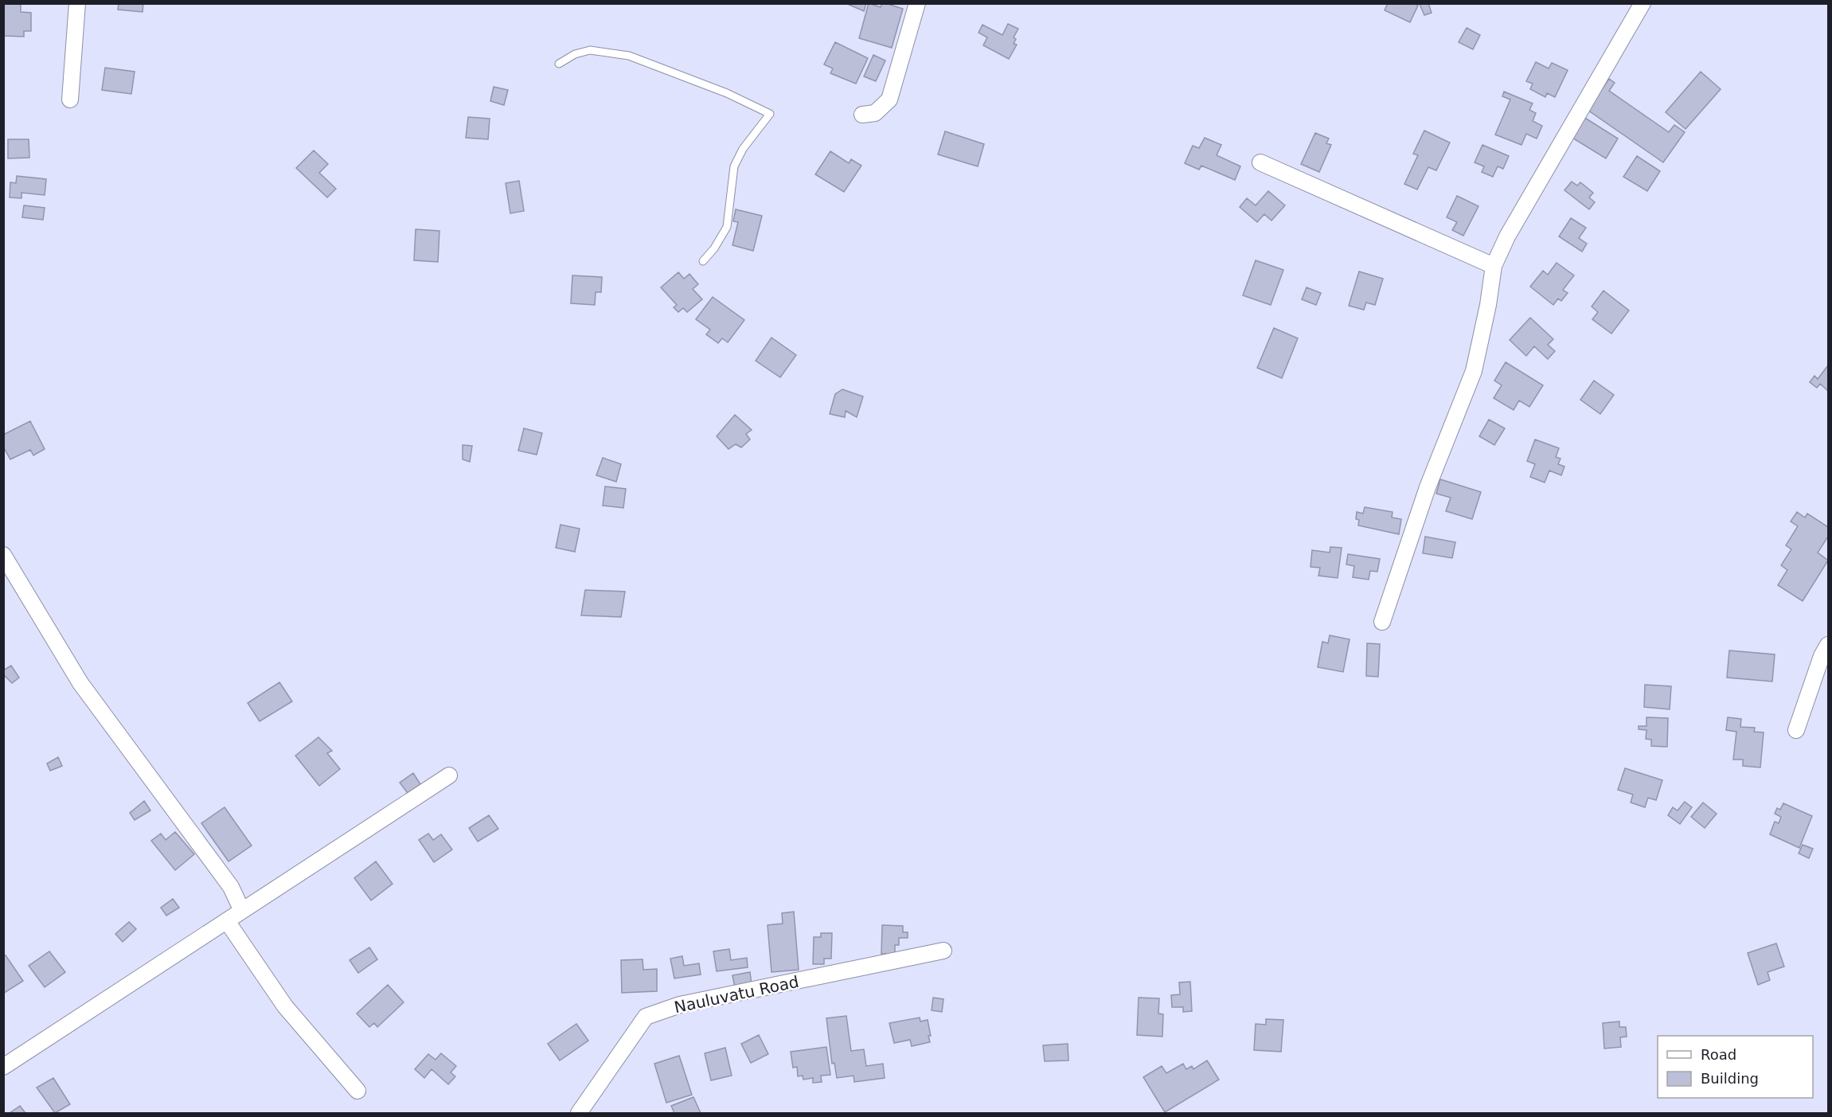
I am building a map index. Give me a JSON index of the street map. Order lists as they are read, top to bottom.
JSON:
{
  "streets": {
    "street": ["Nauluvatu Road"]
  },
  "legend": ["Road", "Building"]
}
